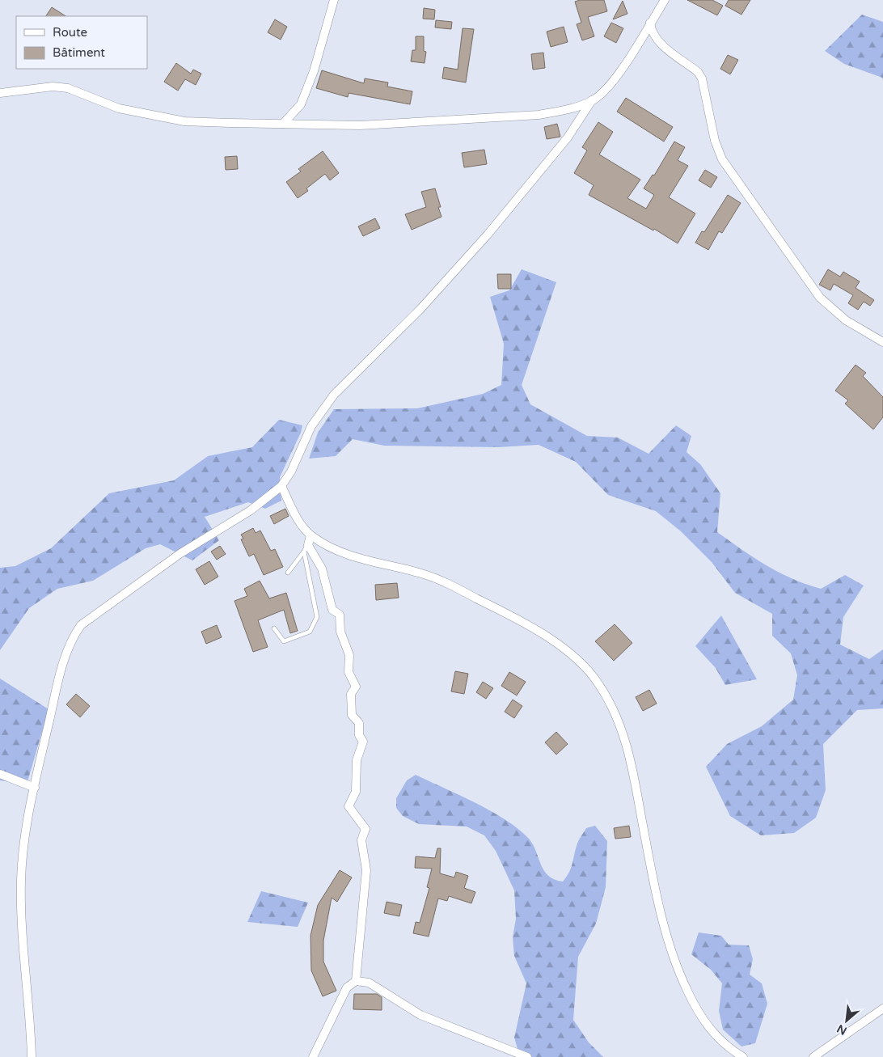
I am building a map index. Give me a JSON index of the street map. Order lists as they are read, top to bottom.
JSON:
{
  "legend": ["Route", "Bâtiment"],
  "north": "bottom left"
}
